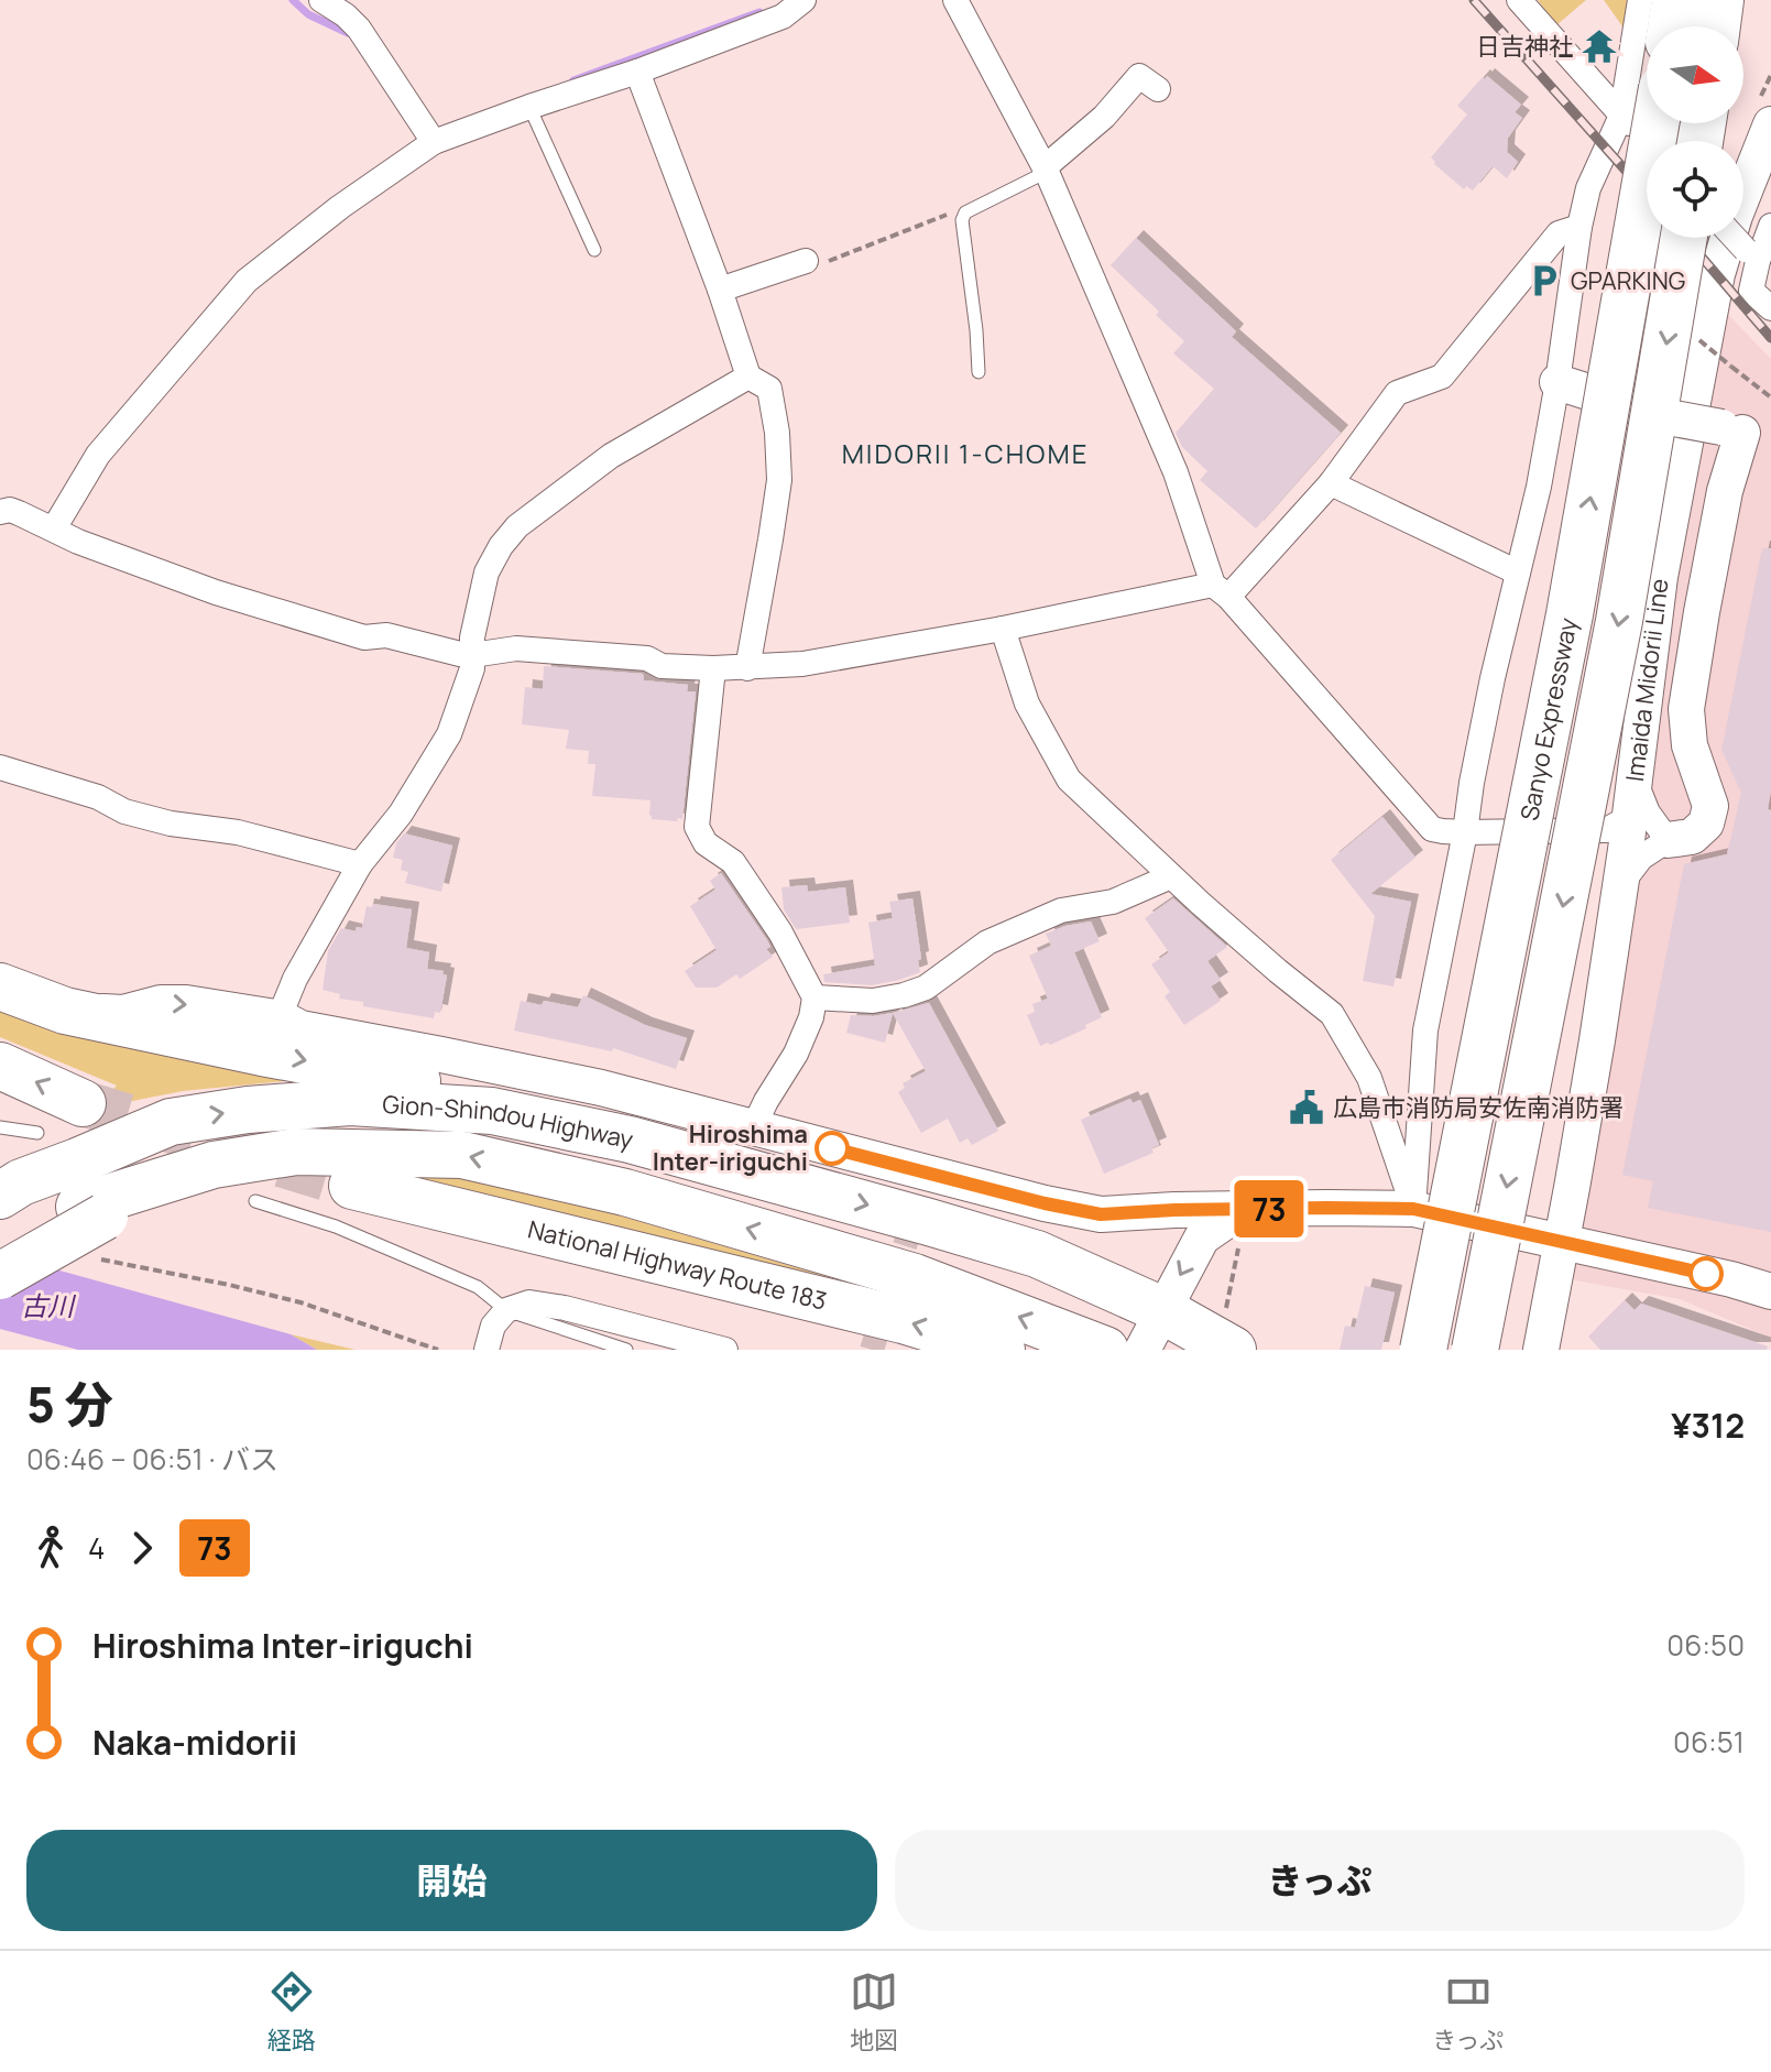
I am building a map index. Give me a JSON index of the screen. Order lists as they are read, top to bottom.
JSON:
{
  "streets": {
    "highway": ["Sanyo Expressway", "Gion-Shindou Highway", "National Highway Route 183"],
    "street": ["Imaida Midorii Line"]
  },
  "districts": ["MIDORII 1-CHOME"],
  "water": ["古川"],
  "places": {
    "temple": ["日吉神社"],
    "parking": ["GPARKING"],
    "public building": ["広島市消防局安佐南消防署"],
    "other": ["Hiroshima Inter-iriguchi"]
  },
  "lines": ["bus line 73"],
  "north": "right",
  "page": {
    "on_map": "73",
    "heading": ["5 分", "06:46 – 06:51 · バス", "¥312"],
    "legs": ["4", "73"],
    "list": [
      {
        "name": "Hiroshima Inter-iriguchi",
        "value": "06:50"
      },
      {
        "name": "Naka-midorii",
        "value": "06:51"
      }
    ],
    "buttons": ["開始", "きっぷ"],
    "tabs": ["経路", "地図", "きっぷ"]
  }
}
